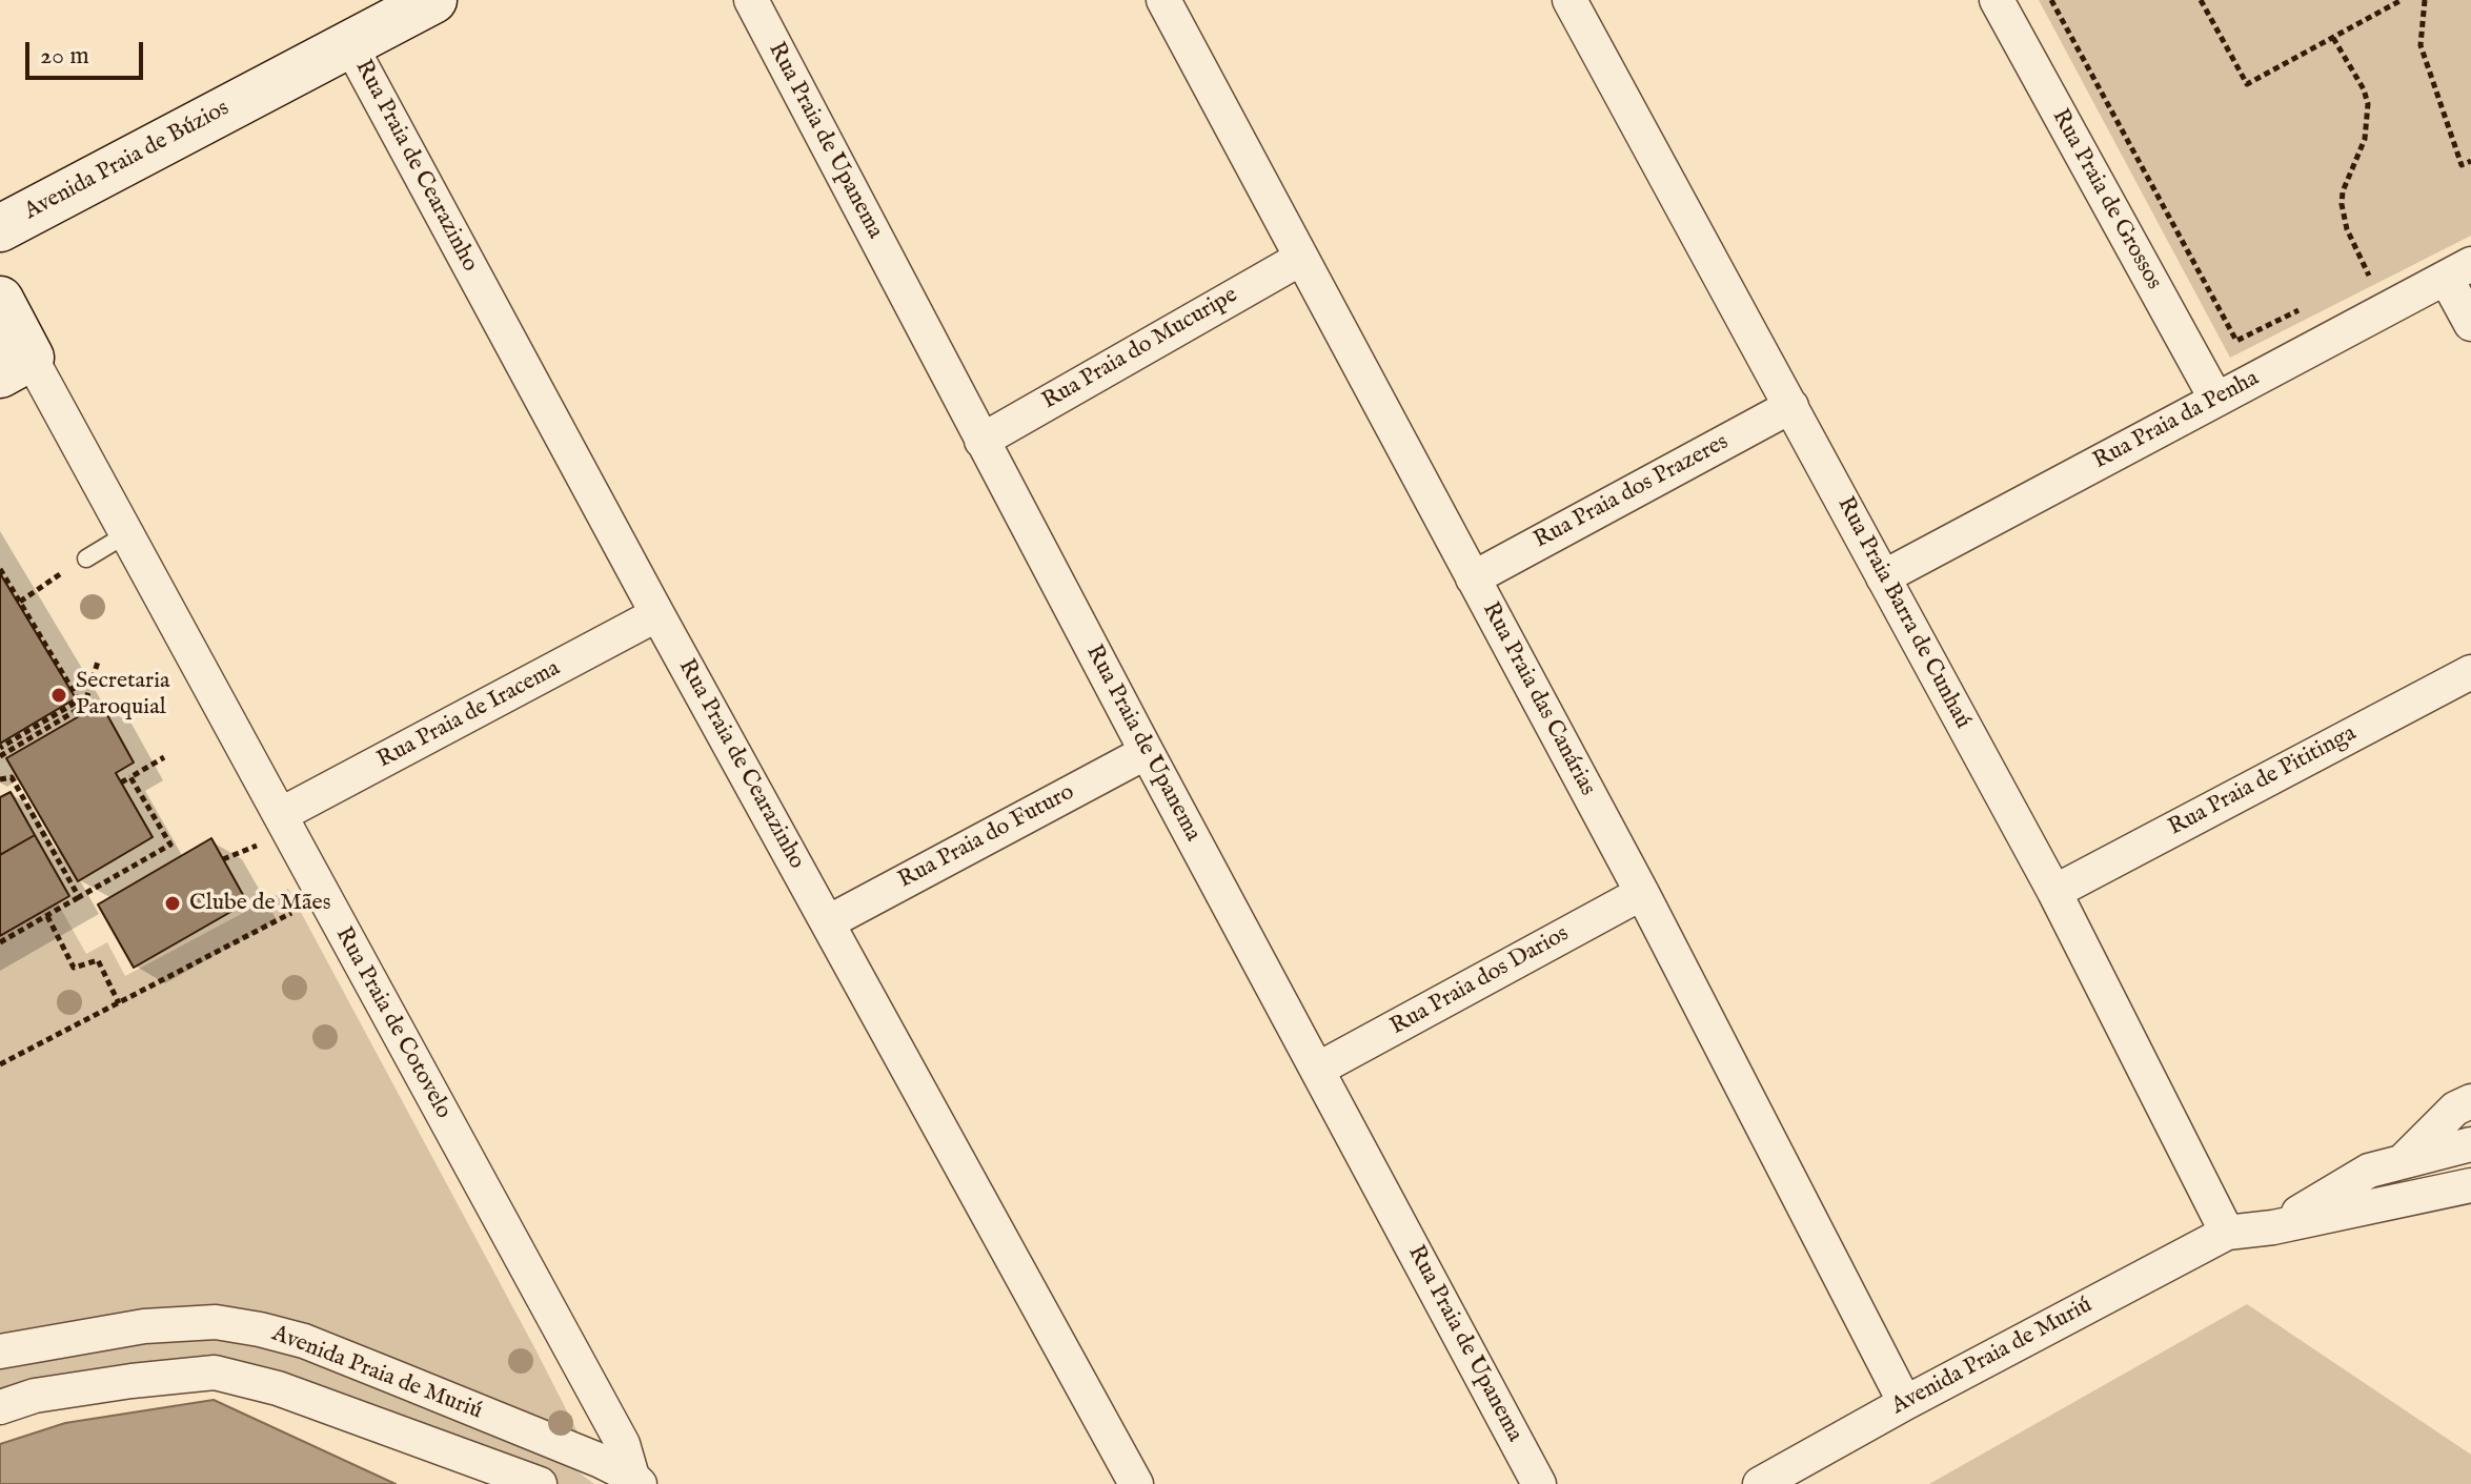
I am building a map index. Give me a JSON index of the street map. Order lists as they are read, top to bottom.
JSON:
{
  "streets": {
    "main road": ["Avenida Praia de Búzios", "Rua Praia de Cotovelo"],
    "street": [
      "Rua Praia de Upanema",
      "Rua Praia de Cearazinho",
      "Rua Praia de Grossos",
      "Rua Praia do Mucuripe",
      "Rua Praia da Penha",
      "Rua Praia dos Prazeres",
      "Rua Praia Barra de Cunhaú",
      "Rua Praia das Canárias",
      "Rua Praia de Iracema",
      "Rua Praia de Pititinga",
      "Rua Praia do Futuro",
      "Rua Praia dos Darios",
      "Avenida Praia de Muriú"
    ]
  },
  "crossings": [
    ["Rua Praia de Upanema", "Rua Praia do Mucuripe"],
    ["Rua Praia de Upanema", "Rua Praia do Futuro"],
    ["Rua Praia de Upanema", "Rua Praia dos Darios"],
    ["Avenida Praia de Búzios", "Rua Praia de Cearazinho"],
    ["Rua Praia de Cearazinho", "Rua Praia de Iracema"],
    ["Rua Praia de Cearazinho", "Rua Praia do Futuro"],
    ["Rua Praia de Grossos", "Rua Praia da Penha"],
    ["Rua Praia do Mucuripe", "Rua Praia das Canárias"],
    ["Rua Praia da Penha", "Rua Praia Barra de Cunhaú"],
    ["Rua Praia dos Prazeres", "Rua Praia Barra de Cunhaú"],
    ["Rua Praia dos Prazeres", "Rua Praia das Canárias"],
    ["Rua Praia Barra de Cunhaú", "Rua Praia de Pititinga"],
    ["Rua Praia Barra de Cunhaú", "Avenida Praia de Muriú"],
    ["Rua Praia das Canárias", "Rua Praia dos Darios"],
    ["Rua Praia das Canárias", "Avenida Praia de Muriú"],
    ["Rua Praia de Iracema", "Rua Praia de Cotovelo"],
    ["Rua Praia de Cotovelo", "Avenida Praia de Muriú"]
  ],
  "places": ["Secretaria Paroquial", "Clube de Mães"],
  "scale_bar": "20 m"
}
